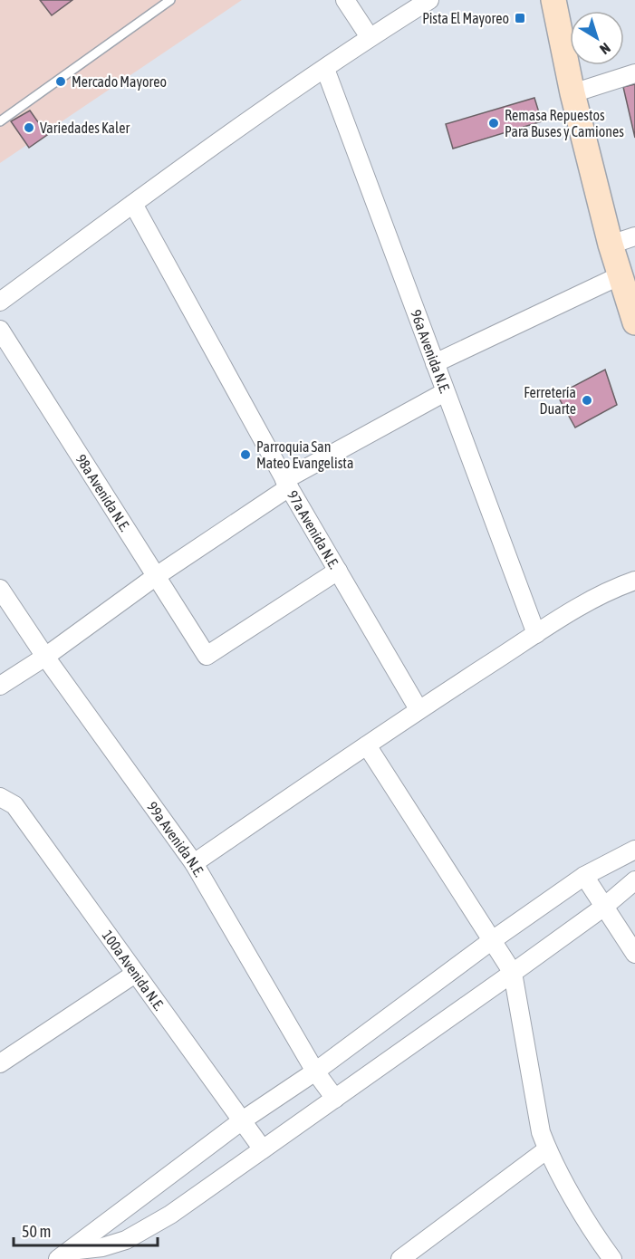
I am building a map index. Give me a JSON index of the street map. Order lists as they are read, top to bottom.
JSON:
{
  "streets": {
    "street": [
      "96a Avenida N.E.",
      "98a Avenida N.E.",
      "97a Avenida N.E.",
      "99a Avenida N.E.",
      "100a Avenida N.E."
    ]
  },
  "crossings": [
    ["98a Avenida N.E.", "97a Avenida N.E."]
  ],
  "places": {
    "transit": ["Pista El Mayoreo"],
    "other": [
      "Mercado Mayoreo",
      "Remasa Repuestos Para Buses y Camiones",
      "Variedades Kaler",
      "Ferretería Duarte",
      "Parroquia San Mateo Evangelista"
    ]
  },
  "scale_bar": "50 m",
  "north": "bottom right"
}
